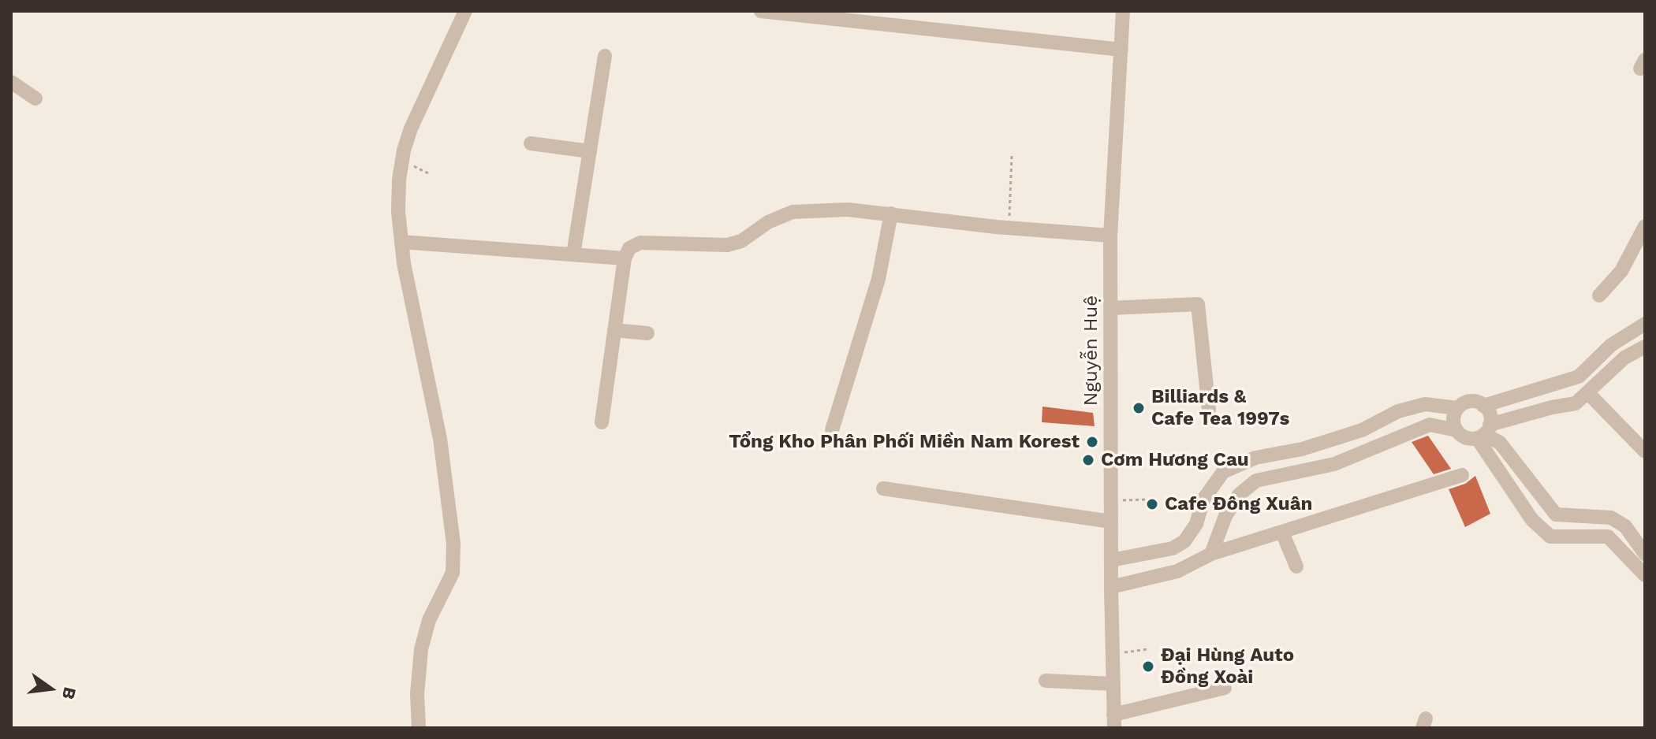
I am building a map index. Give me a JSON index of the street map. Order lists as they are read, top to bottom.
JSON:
{
  "streets": {
    "street": ["Nguyễn Huệ"]
  },
  "places": [
    "Billiards & Cafe Tea 1997s",
    "Tổng Kho Phân Phối Miền Nam Korest",
    "Cơm Hương Cau",
    "Cafe Đông Xuân",
    "Đại Hùng Auto Đồng Xoài"
  ],
  "north": "right"
}
